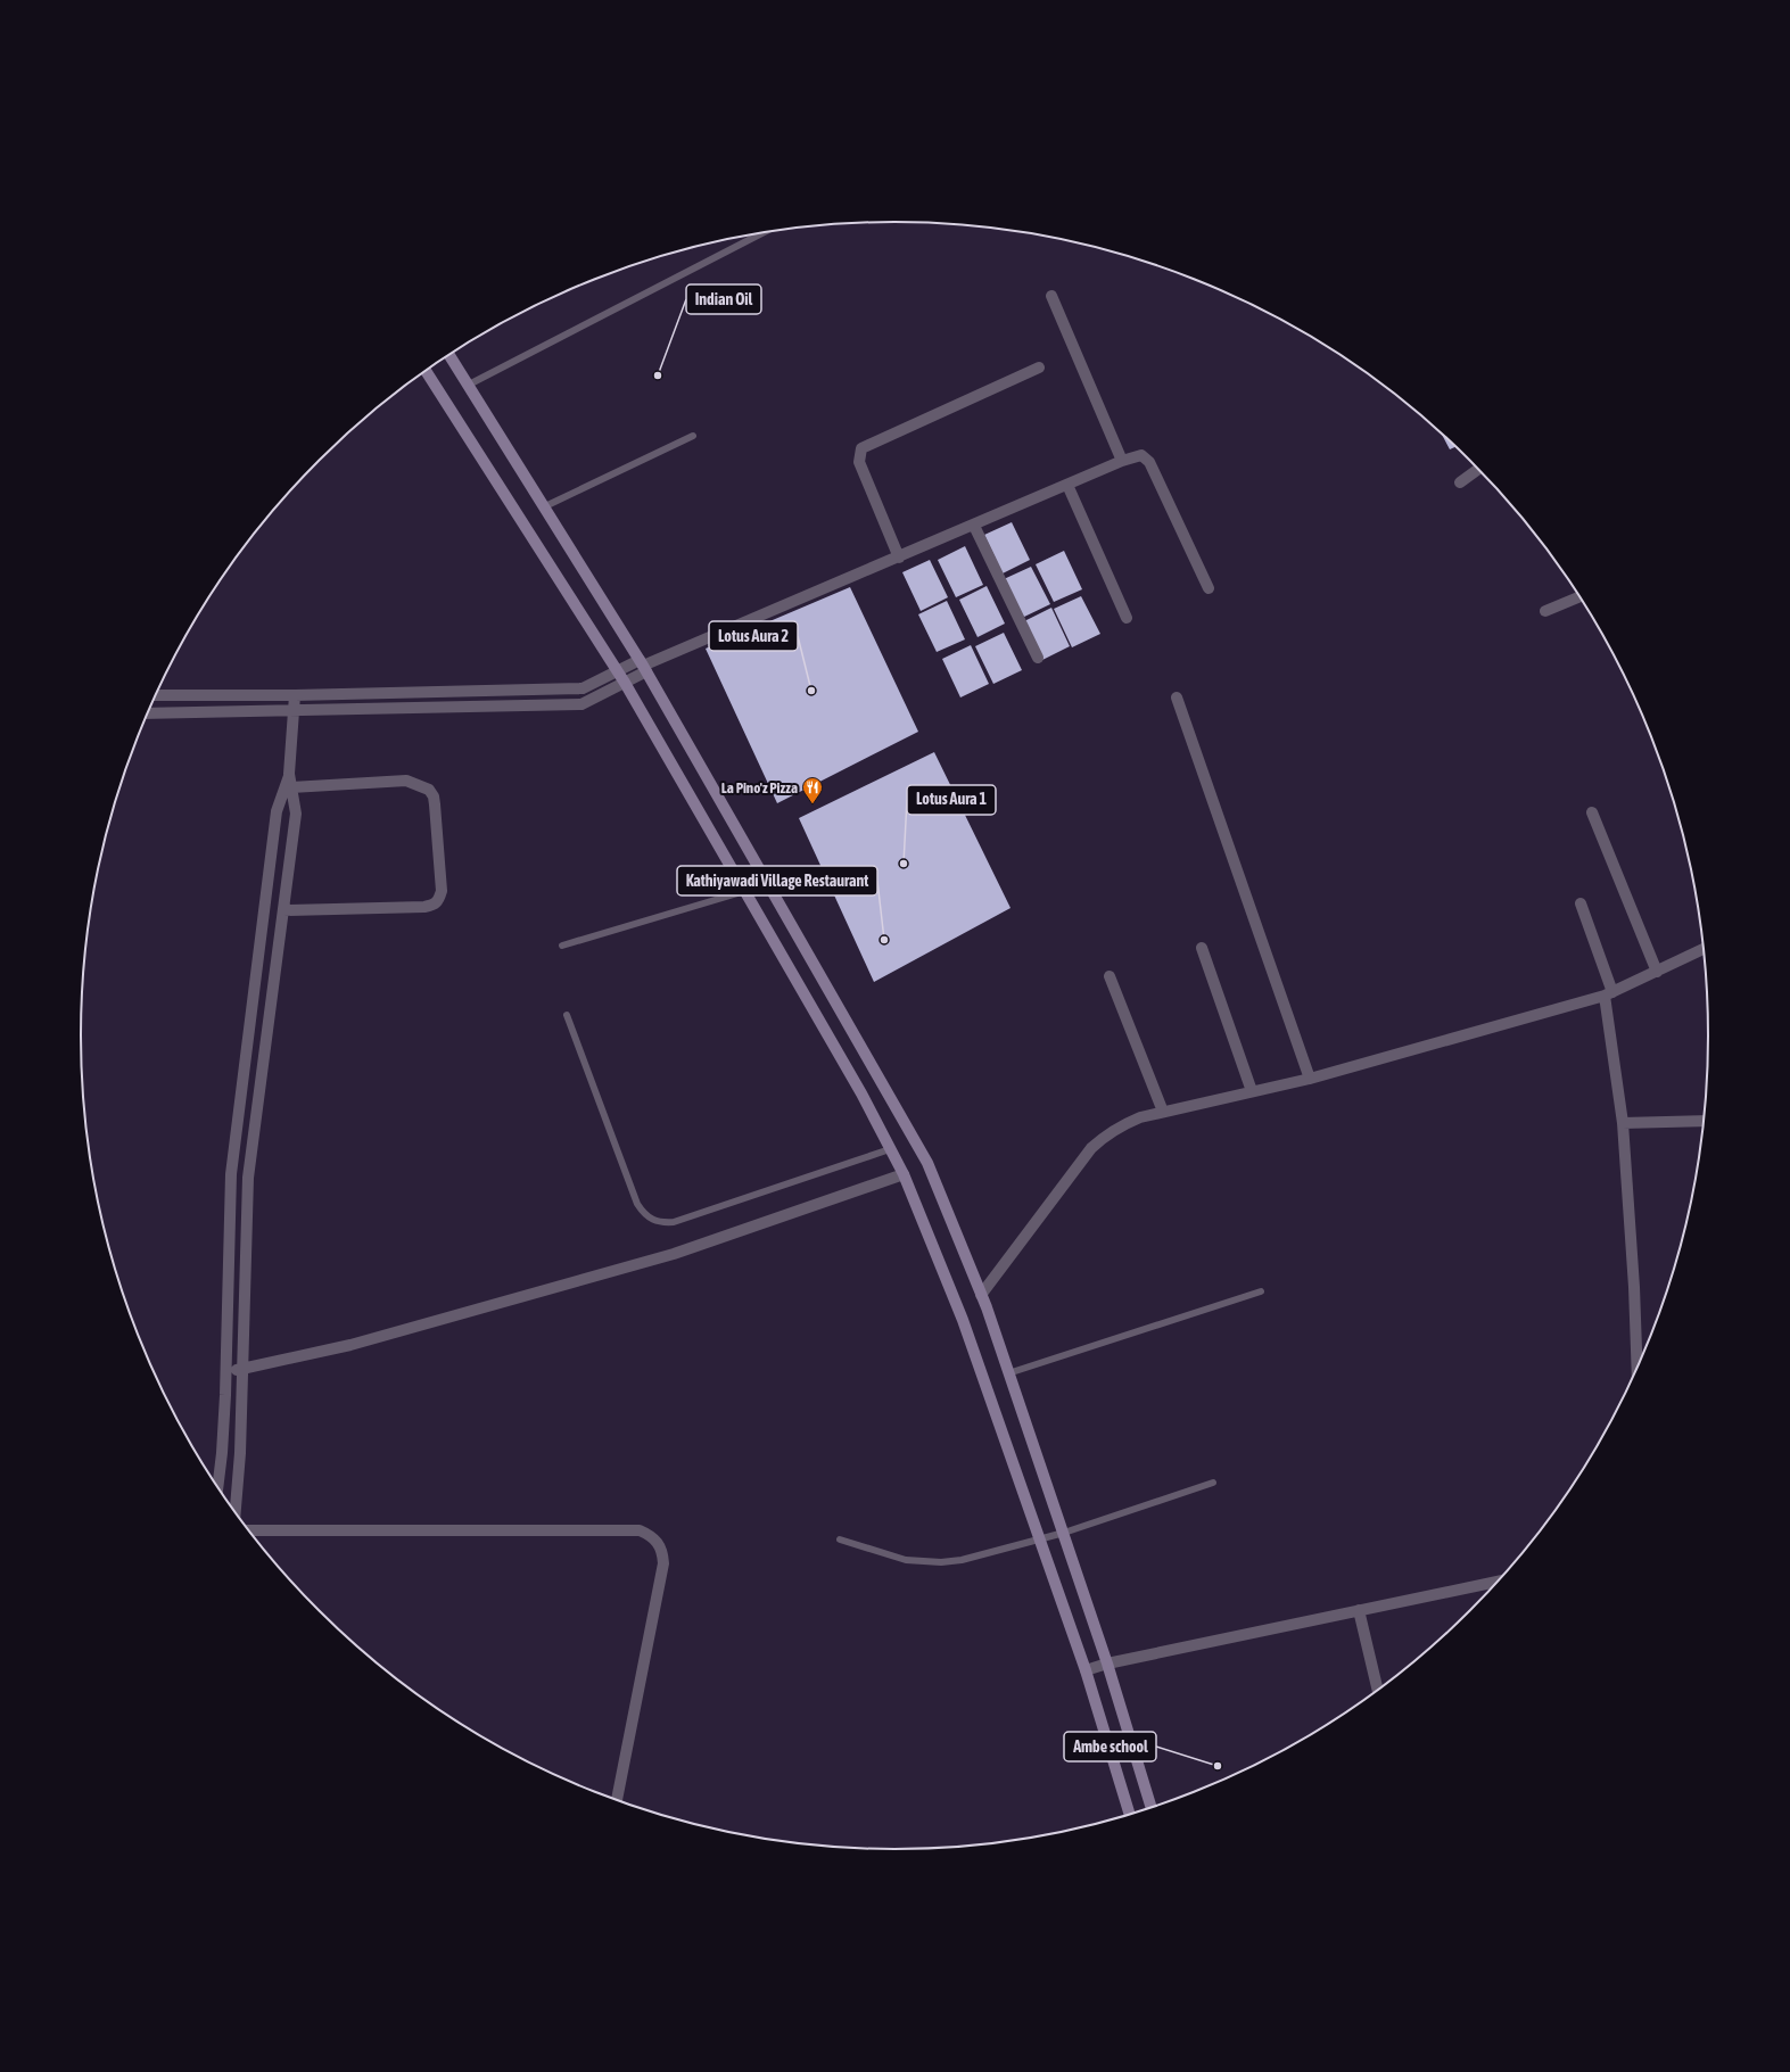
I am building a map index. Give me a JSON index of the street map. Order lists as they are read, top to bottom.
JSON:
{
  "places": {
    "other": [
      "Indian Oil",
      "Lotus Aura 2",
      "Lotus Aura 1",
      "Kathiyawadi Village Restaurant",
      "Ambe school"
    ],
    "restaurant": ["La Pino'z Pizza"]
  }
}
